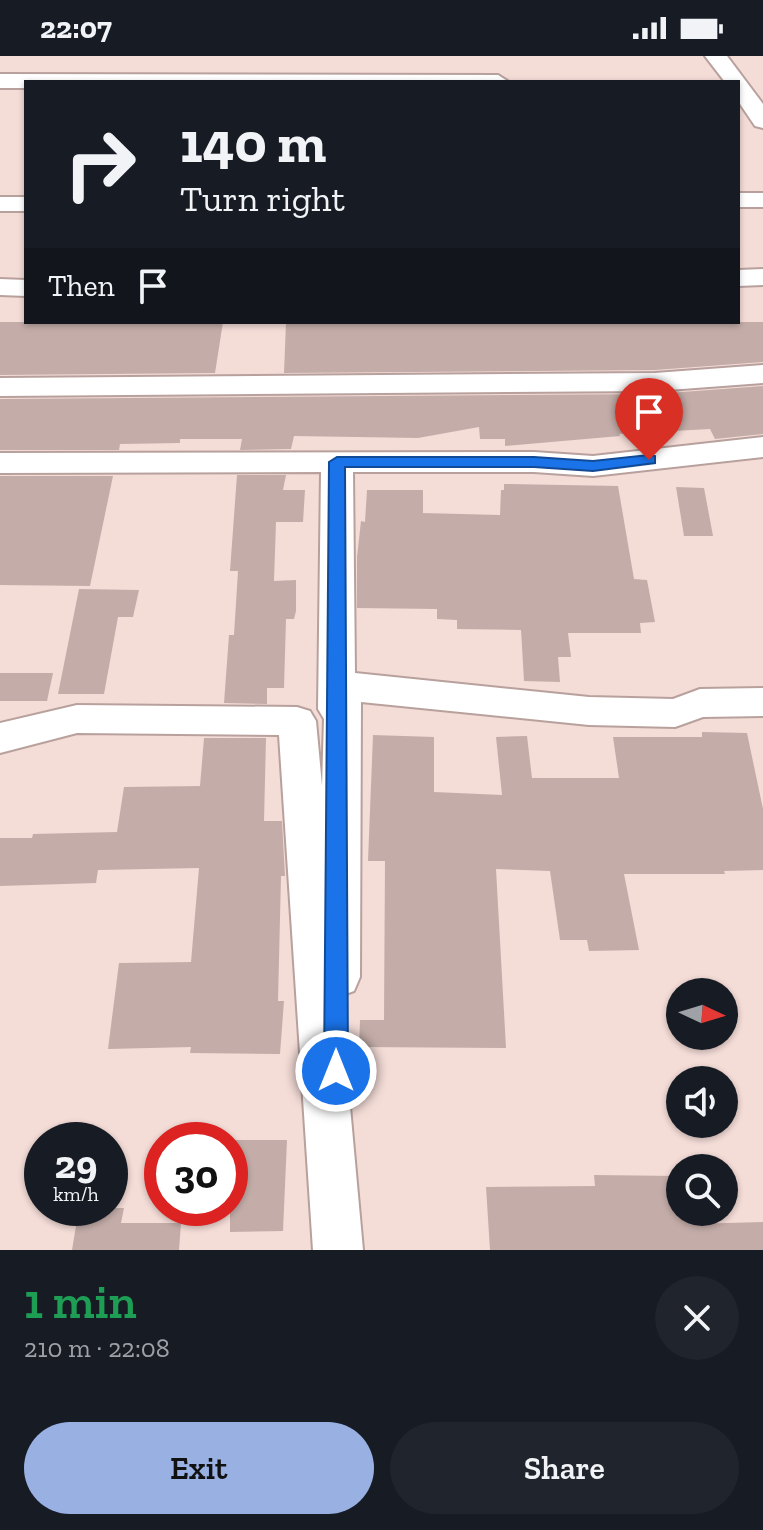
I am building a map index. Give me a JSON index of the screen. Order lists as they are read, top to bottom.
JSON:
{
  "north": "right",
  "page": {
    "status": "22:07",
    "turn": ["140 m", "Turn right"],
    "then": "Then",
    "speed": "29 km/h",
    "limit": "30",
    "heading": ["1 min", "210 m · 22:08"],
    "buttons": ["Exit", "Share"]
  }
}
